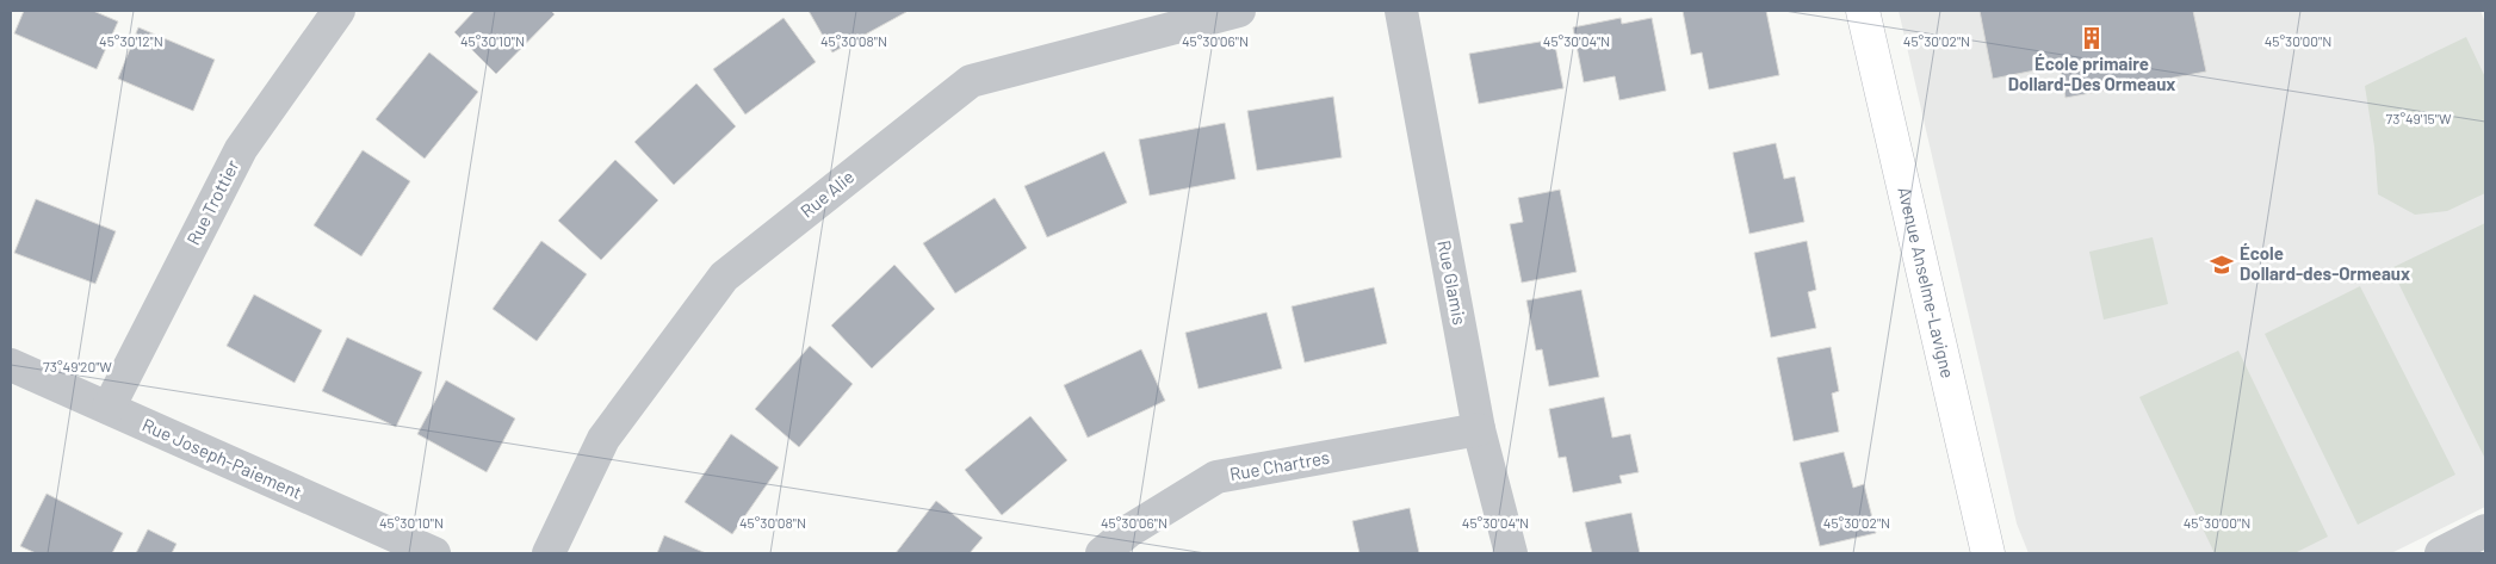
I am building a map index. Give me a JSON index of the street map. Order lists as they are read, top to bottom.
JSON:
{
  "streets": {
    "street": [
      "Rue Alie",
      "Rue Trottier",
      "Avenue Anselme-Lavigne",
      "Rue Glamis",
      "Rue Joseph-Paiement",
      "Rue Chartres"
    ]
  },
  "crossings": [
    ["Rue Trottier", "Rue Joseph-Paiement"],
    ["Rue Glamis", "Rue Chartres"]
  ],
  "places": {
    "building": ["École primaire Dollard-Des Ormeaux"],
    "school or university": ["École Dollard-des-Ormeaux"]
  },
  "coordinates": [
    "45°30'12\"N",
    "45°30'10\"N",
    "45°30'08\"N",
    "45°30'06\"N",
    "45°30'04\"N",
    "45°30'02\"N",
    "45°30'00\"N",
    "73°49'15\"W",
    "73°49'20\"W"
  ]
}
